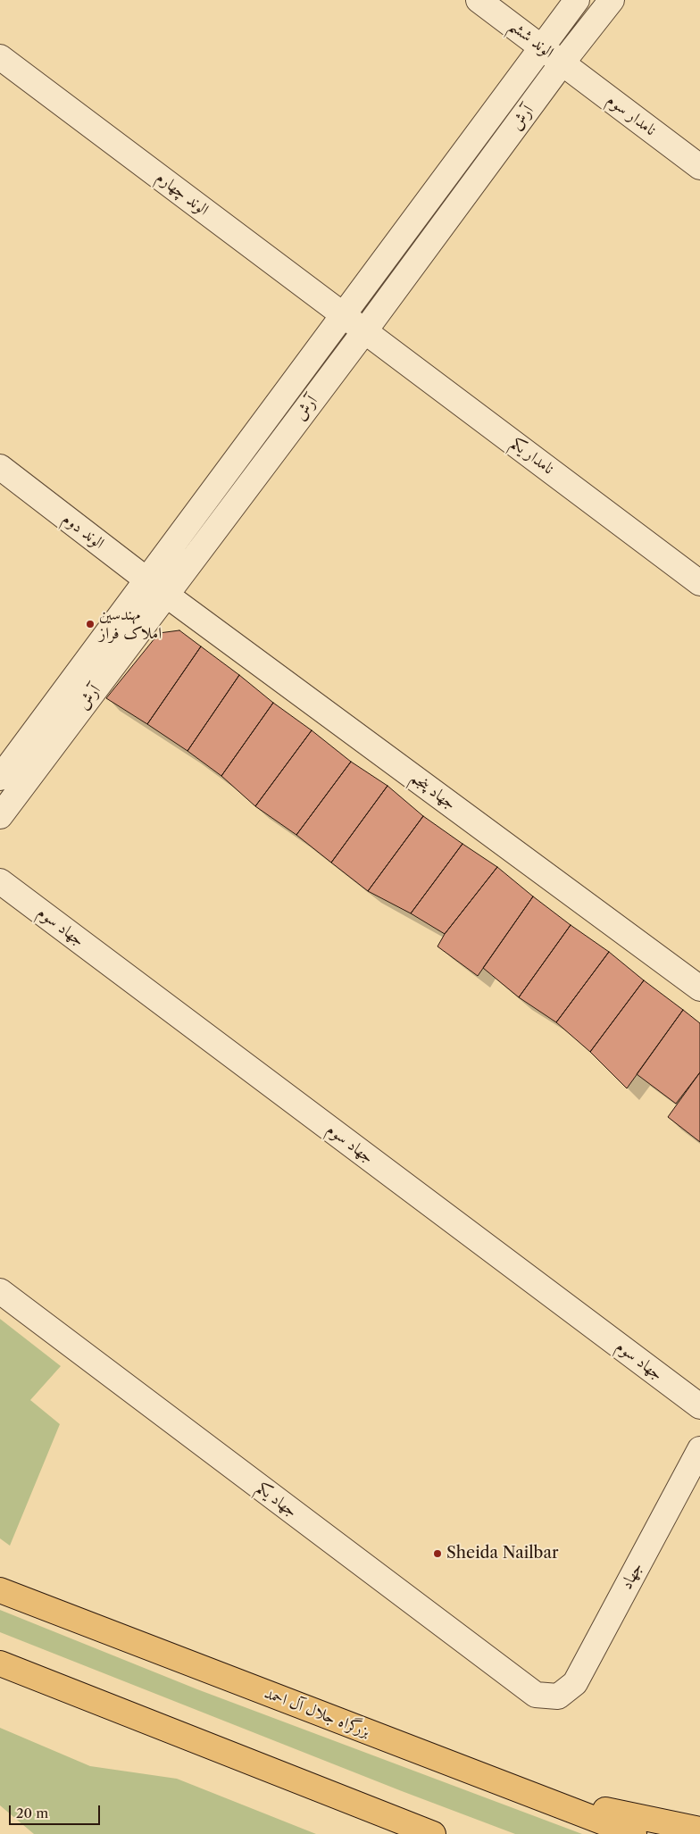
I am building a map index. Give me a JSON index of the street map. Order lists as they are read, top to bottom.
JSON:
{
  "streets": {
    "highway": ["بزرگراه جلال آل احمد"],
    "street": [
      "الوند ششم",
      "نامدار سوم",
      "آرش",
      "الوند چهارم",
      "نامدار یکم",
      "الوند دوم",
      "جهاد پنجم",
      "جهاد سوم",
      "جهاد یکم",
      "جهاد"
    ]
  },
  "crossings": [
    ["الوند ششم", "نامدار سوم"],
    ["الوند ششم", "آرش"],
    ["نامدار سوم", "آرش"],
    ["آرش", "الوند چهارم"],
    ["آرش", "نامدار یکم"],
    ["آرش", "الوند دوم"],
    ["آرش", "جهاد پنجم"],
    ["الوند چهارم", "نامدار یکم"],
    ["الوند دوم", "جهاد پنجم"],
    ["جهاد یکم", "جهاد"]
  ],
  "places": ["مهندسین املاک فراز", "Sheida Nailbar"],
  "scale_bar": "20 m"
}
